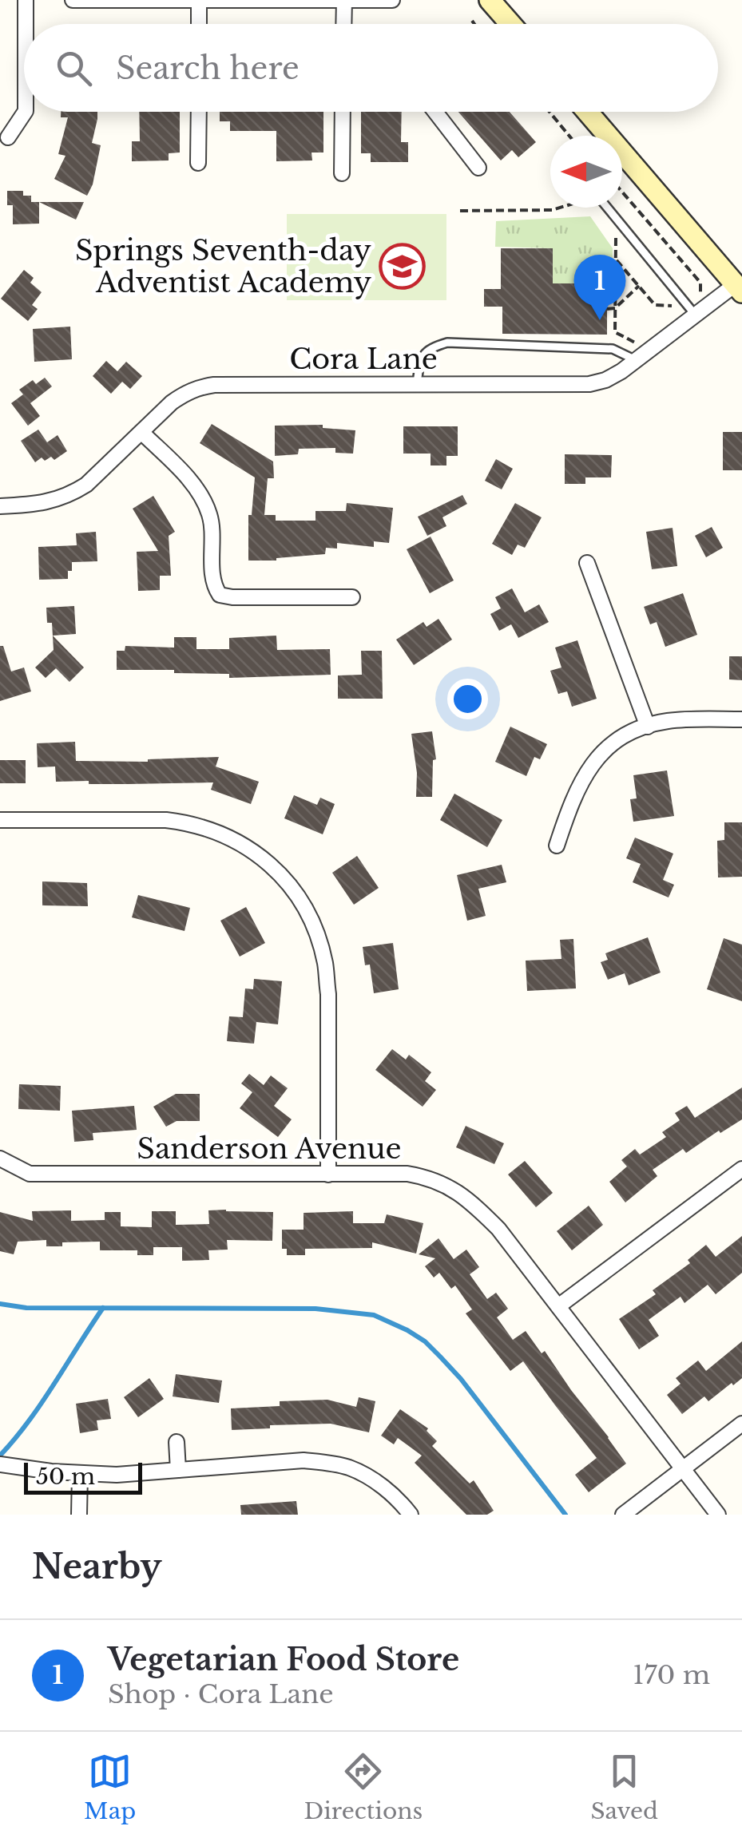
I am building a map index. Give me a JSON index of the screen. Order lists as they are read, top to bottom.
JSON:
{
  "streets": {
    "street": ["Cora Lane", "Sanderson Avenue"]
  },
  "places": {
    "school or university": ["Springs Seventh-day Adventist Academy"]
  },
  "scale_bar": "50 m",
  "north": "left",
  "page": {
    "search": "Search here",
    "pins": "1",
    "scale": "50 m",
    "heading": "Nearby",
    "list": [
      {
        "mark": "1",
        "name": "Vegetarian Food Store",
        "note": "Shop · Cora Lane",
        "value": "170 m"
      }
    ],
    "nav": ["Map", "Directions", "Saved"]
  }
}
